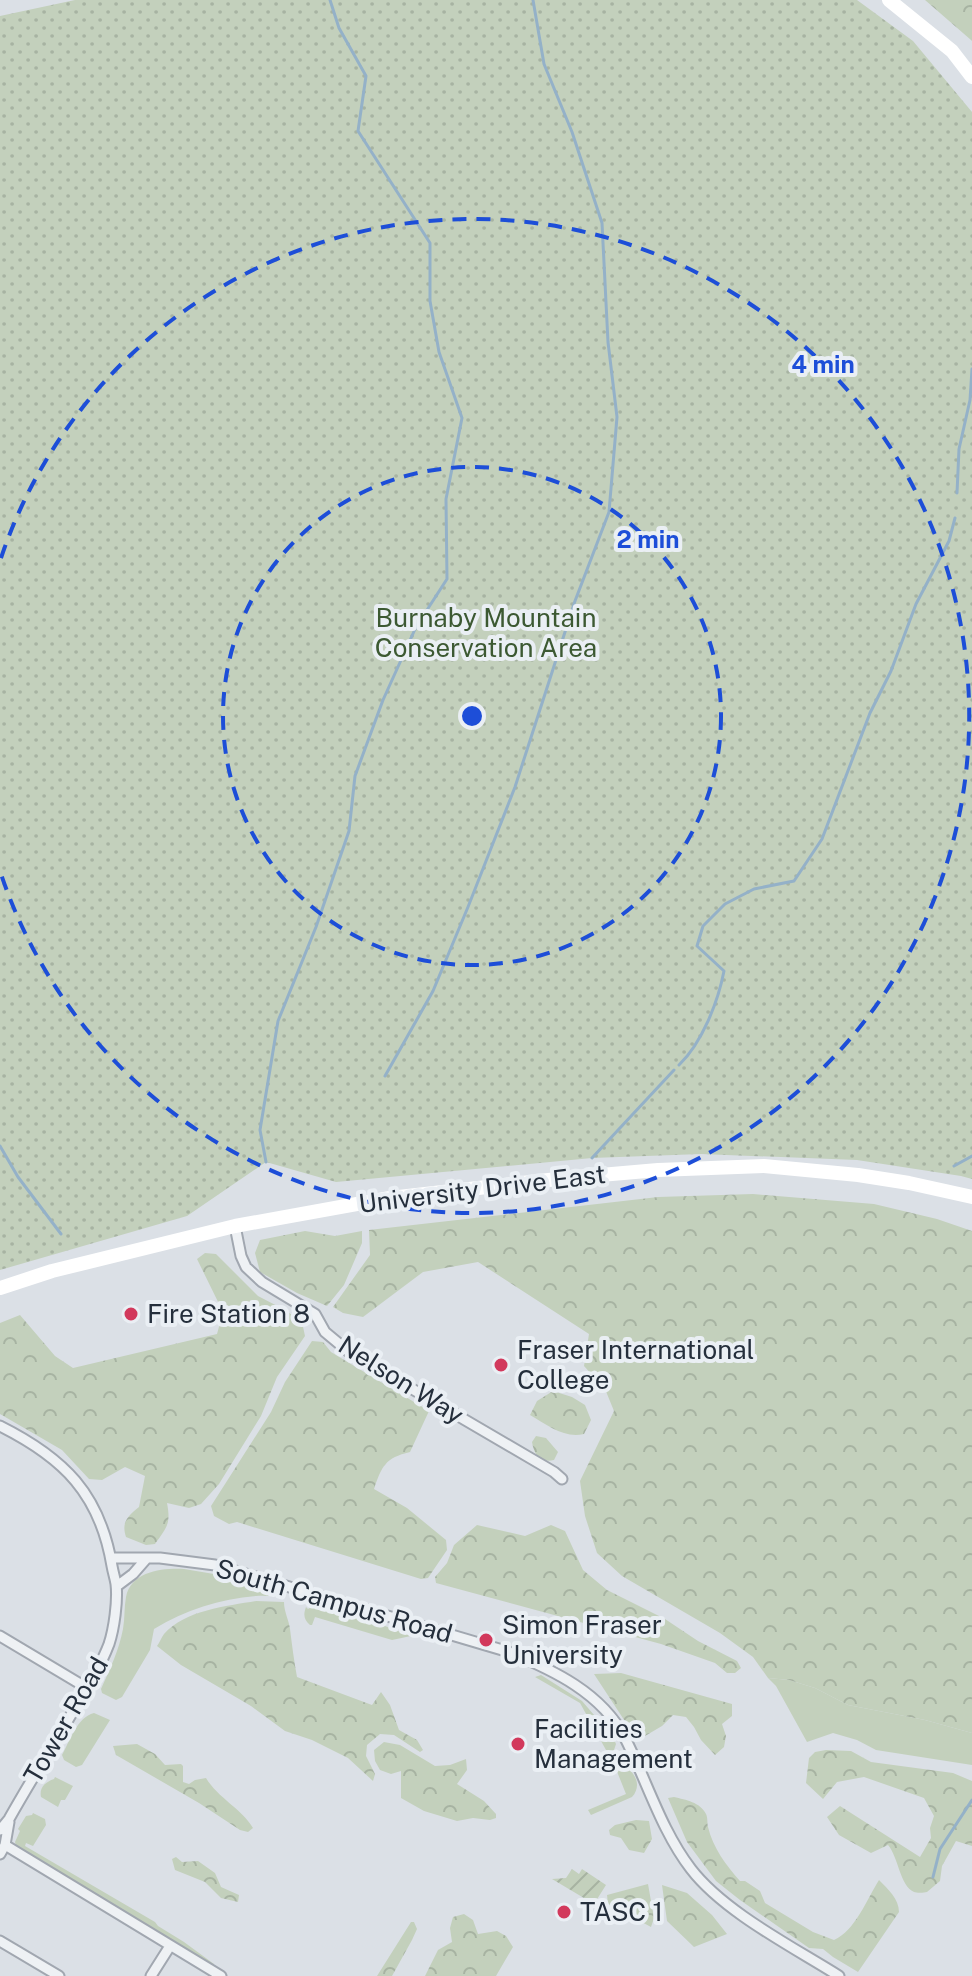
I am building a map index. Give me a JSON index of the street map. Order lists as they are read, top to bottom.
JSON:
{
  "streets": {
    "street": [
      "University Drive East",
      "Nelson Way",
      "South Campus Road",
      "Tower Road"
    ]
  },
  "crossings": [
    ["University Drive East", "Nelson Way"],
    ["South Campus Road", "Tower Road"]
  ],
  "parks": ["Burnaby Mountain Conservation Area"],
  "places": [
    "Fire Station 8",
    "Fraser International College",
    "Simon Fraser University",
    "Facilities Management",
    "TASC 1"
  ],
  "rings": ["4 min", "2 min"]
}
